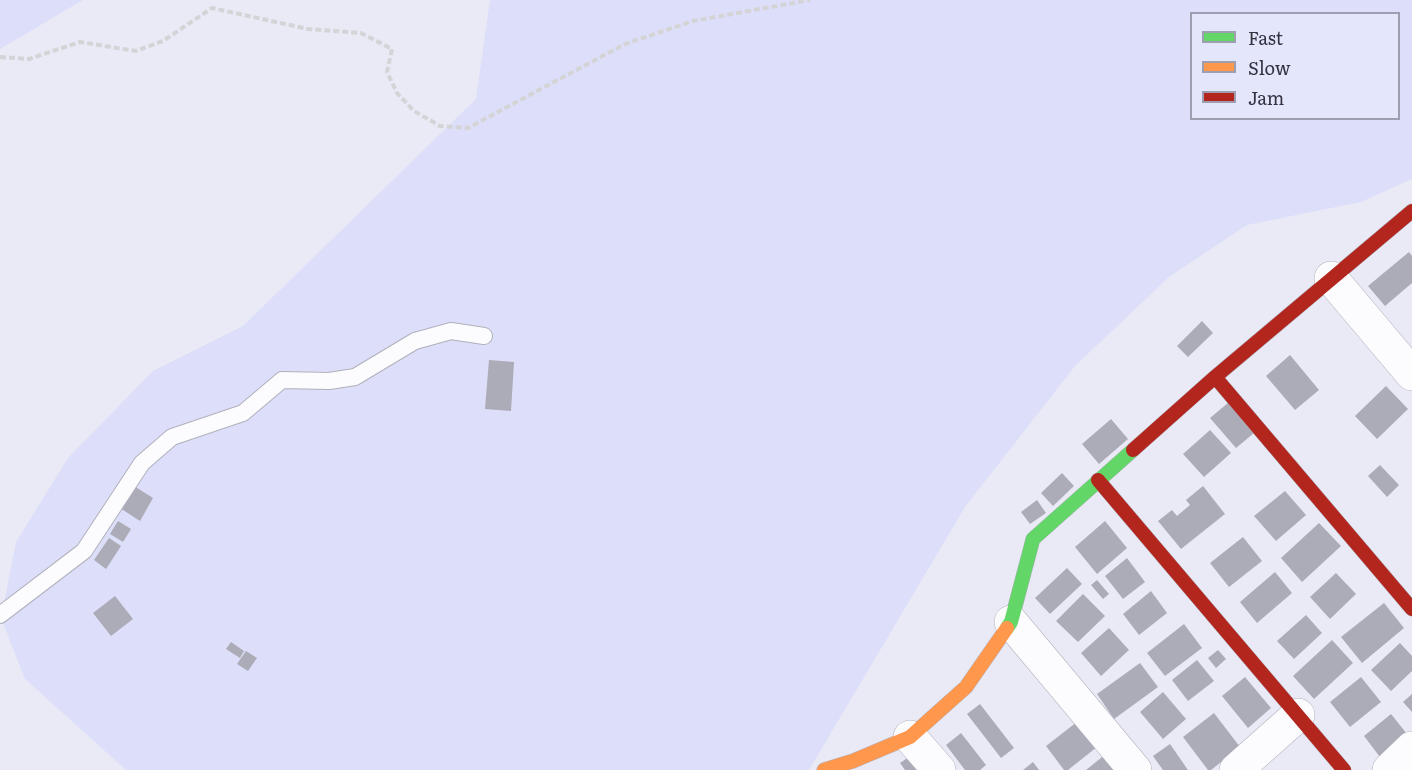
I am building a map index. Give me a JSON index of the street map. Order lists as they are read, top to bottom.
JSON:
{
  "legend": ["Fast", "Slow", "Jam"]
}
